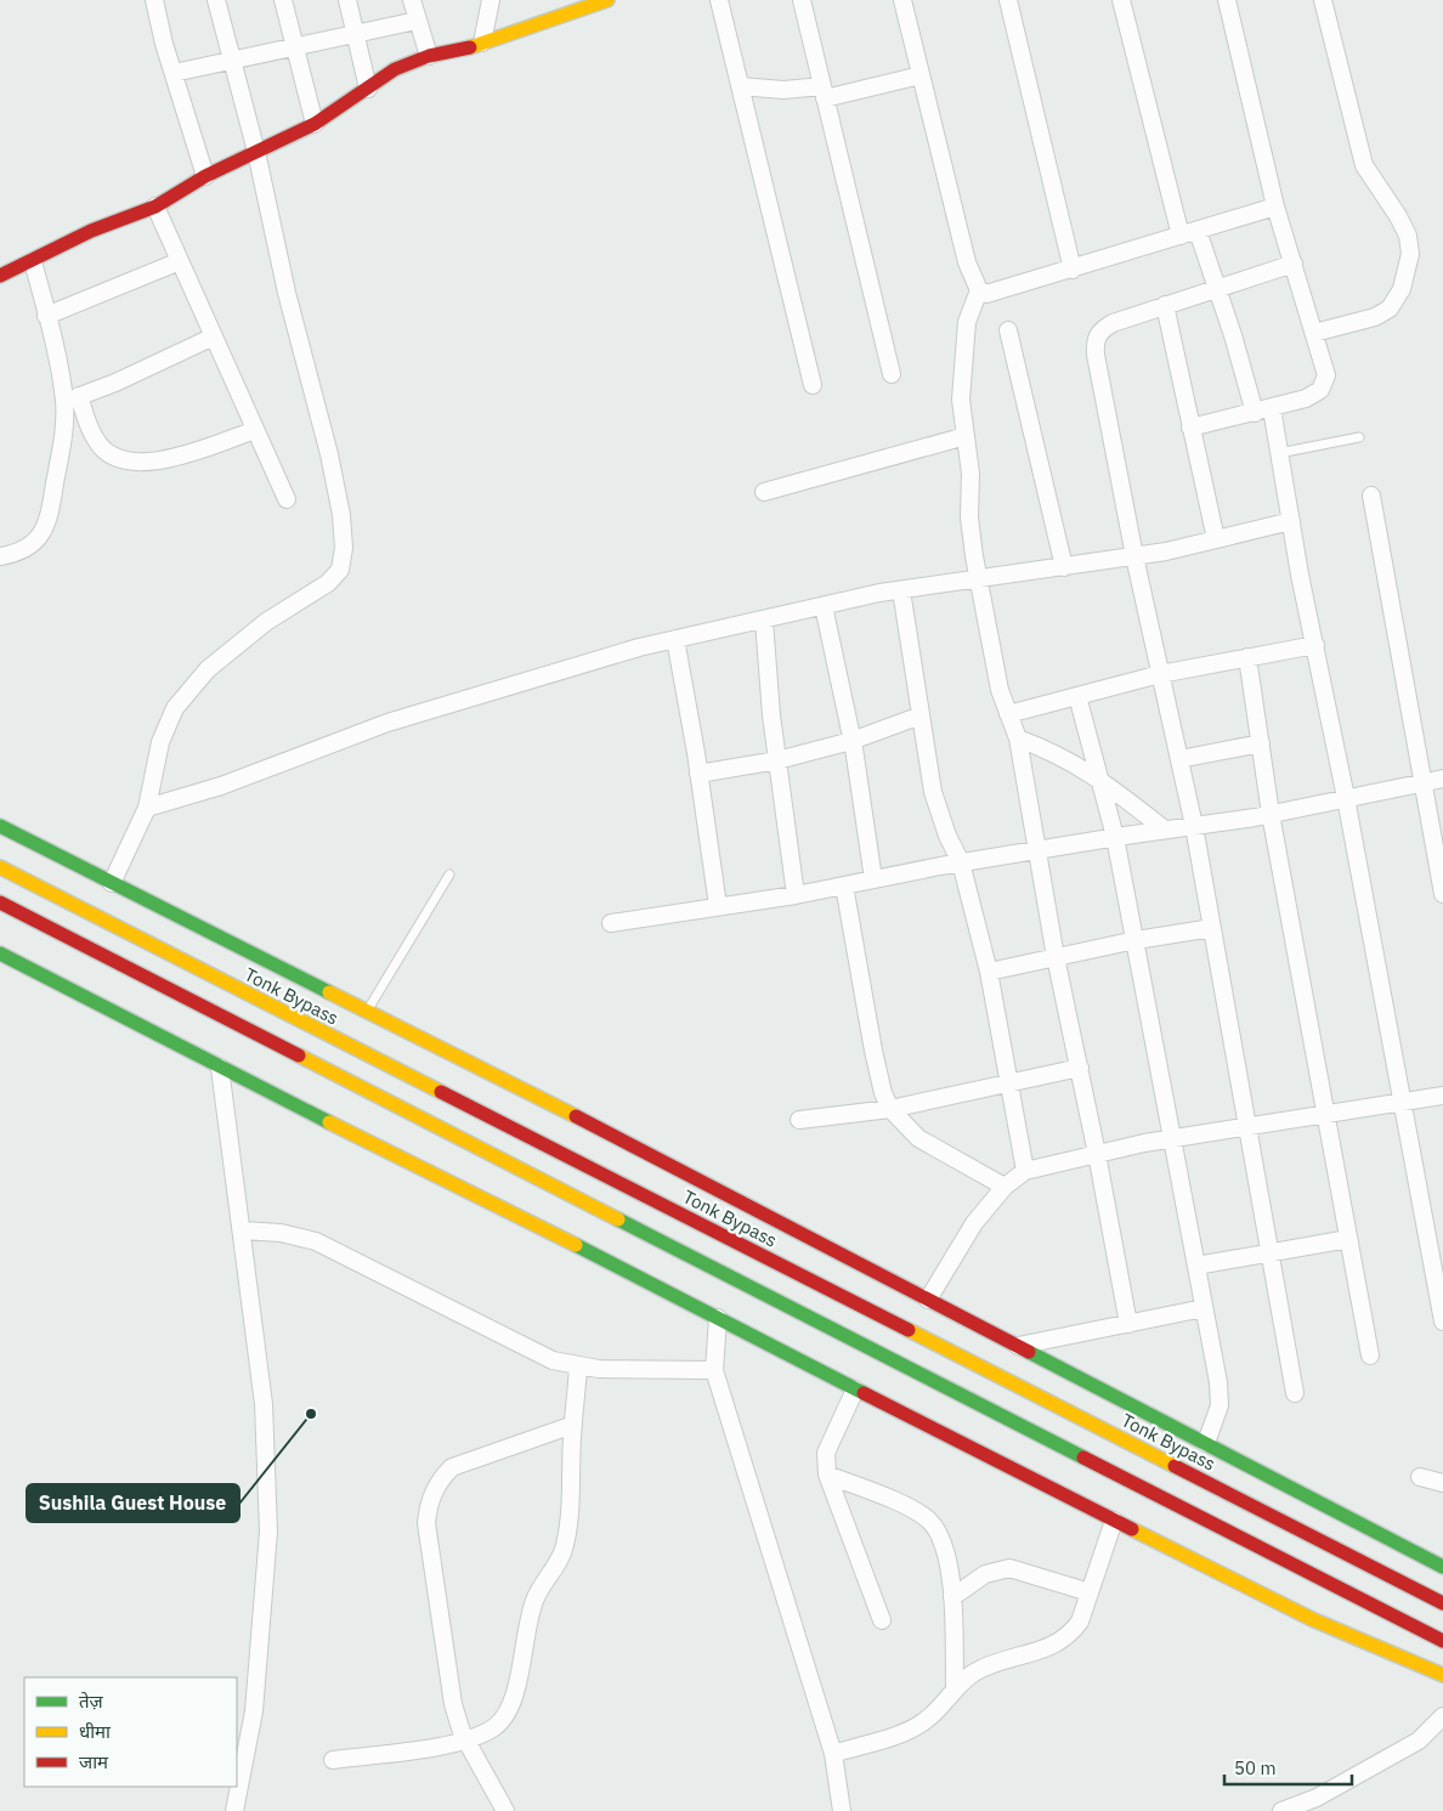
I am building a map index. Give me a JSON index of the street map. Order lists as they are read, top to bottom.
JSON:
{
  "streets": {
    "main road": ["Tonk Bypass"]
  },
  "places": ["Sushila Guest House"],
  "legend": ["तेज़", "धीमा", "जाम"],
  "scale_bar": "50 m"
}
